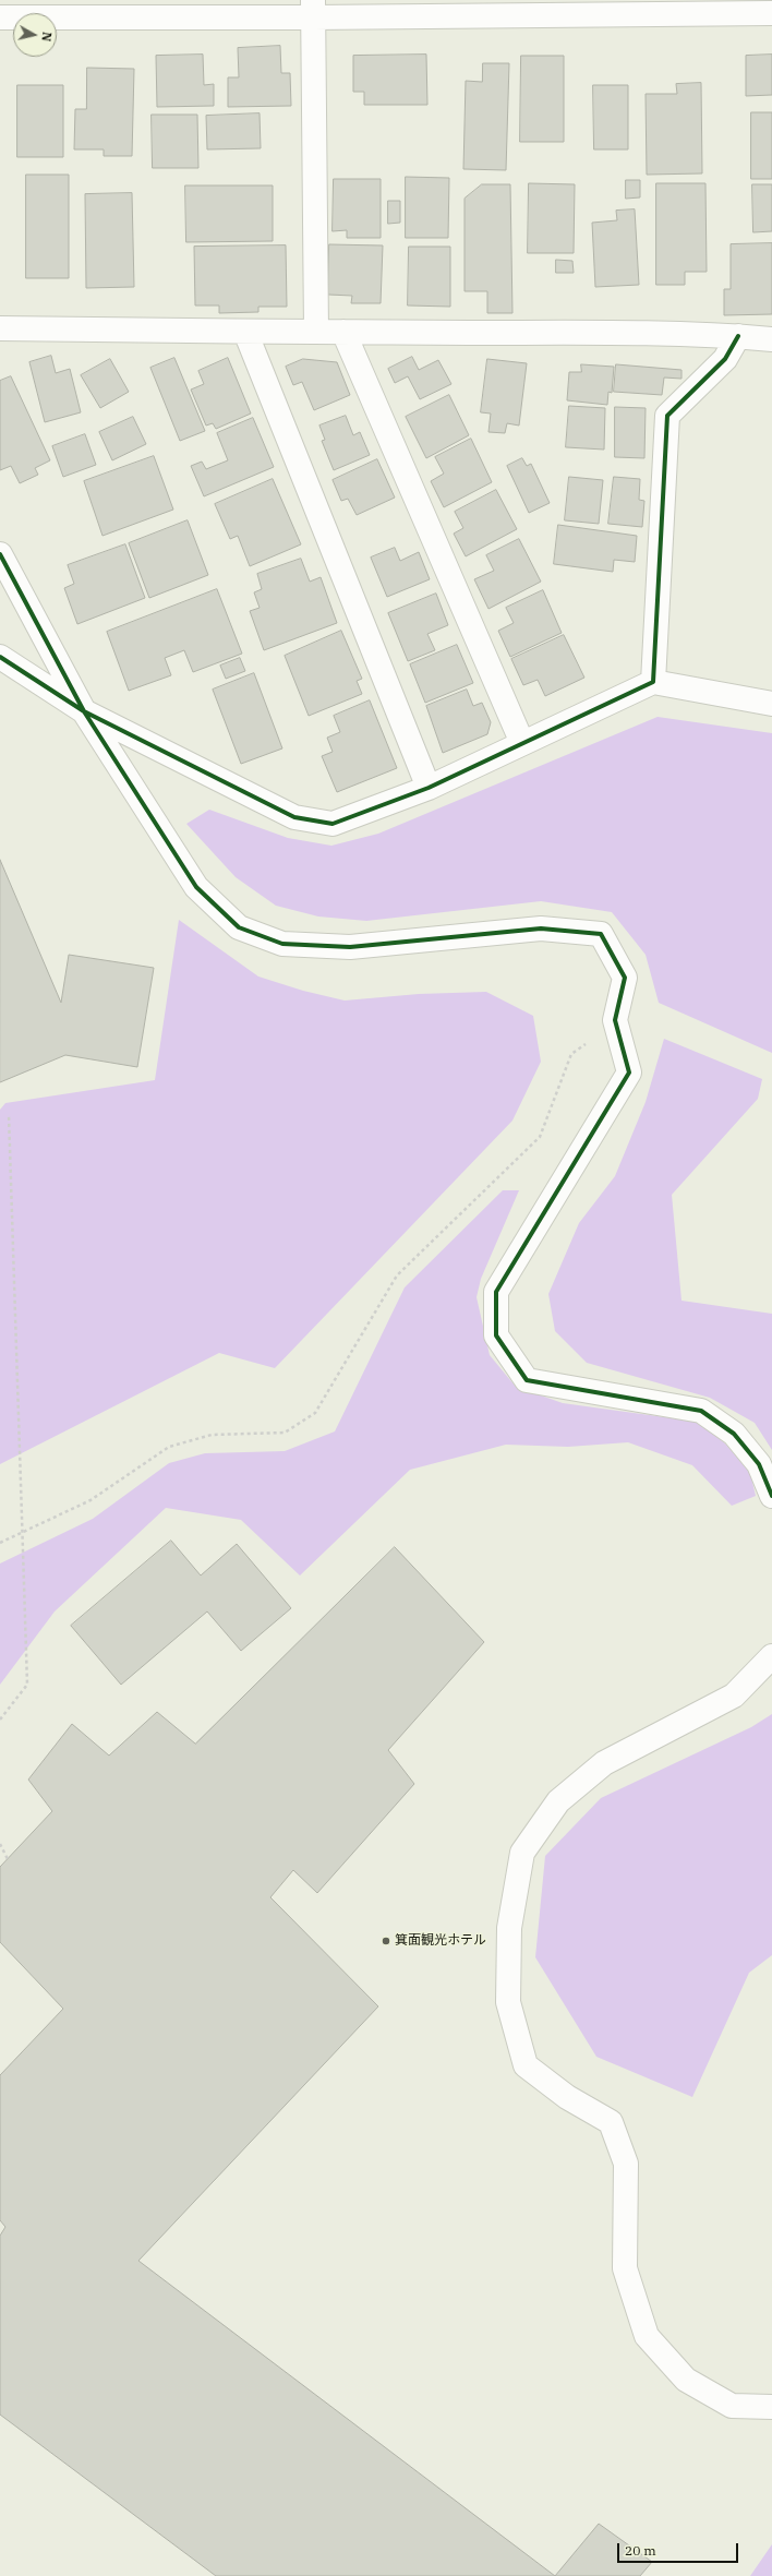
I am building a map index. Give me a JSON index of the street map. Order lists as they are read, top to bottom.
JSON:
{
  "places": ["箕面観光ホテル"],
  "scale_bar": "20 m",
  "north": "right"
}
